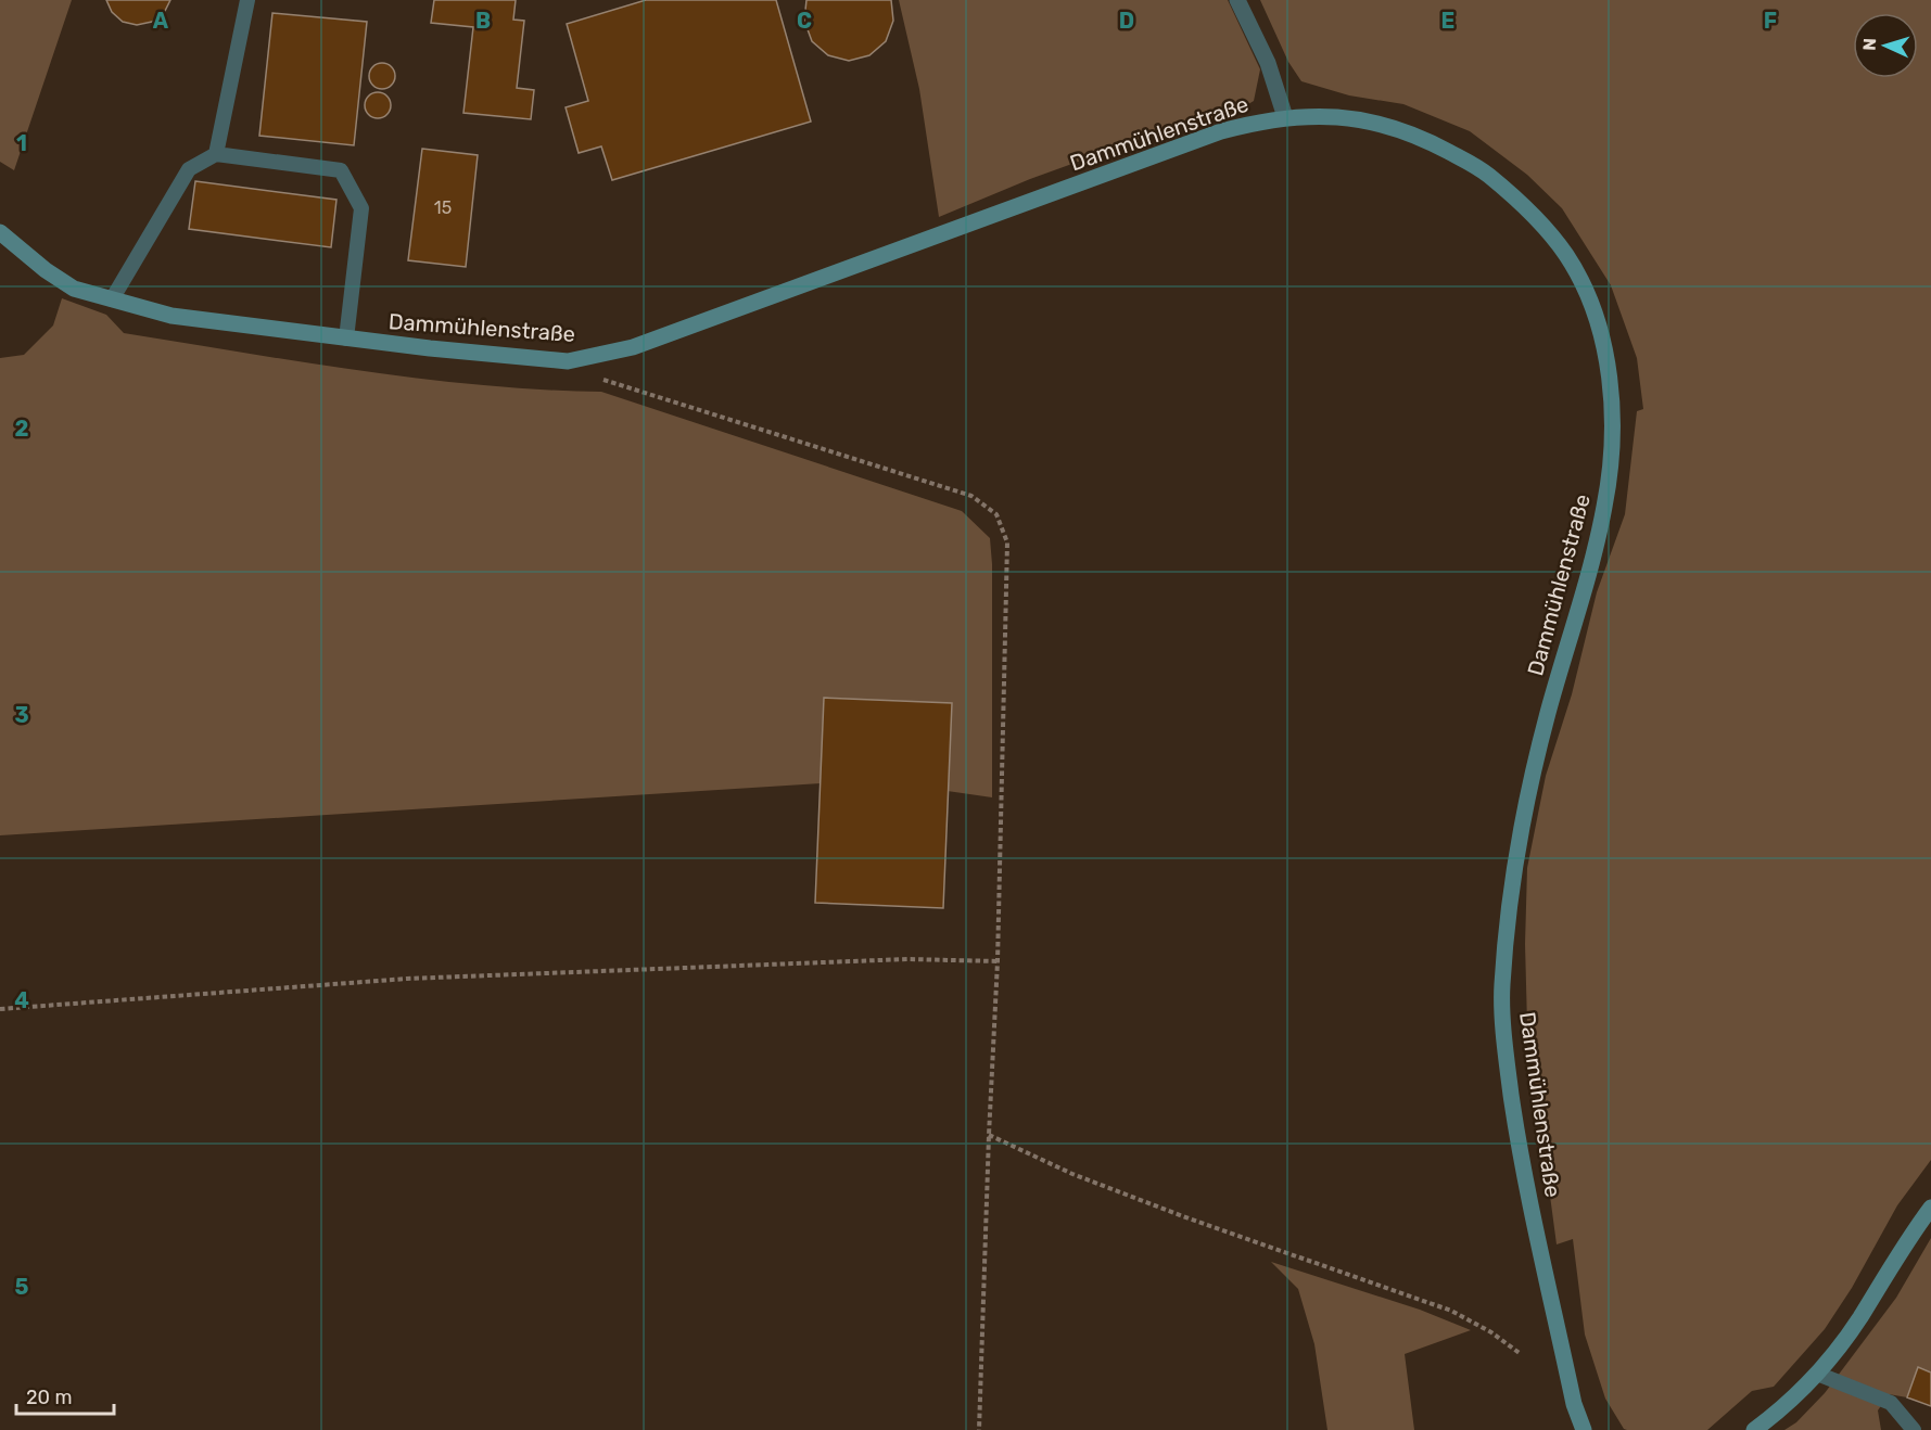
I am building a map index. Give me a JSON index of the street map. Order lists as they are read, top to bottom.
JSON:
{
  "streets": {
    "street": ["Dammühlenstraße"]
  },
  "house_numbers": ["15"],
  "scale_bar": "20 m",
  "north": "left",
  "grid": {
    "columns": [
      "A",
      "B",
      "C",
      "D",
      "E",
      "F"
    ],
    "rows": [
      "1",
      "2",
      "3",
      "4",
      "5"
    ]
  }
}
